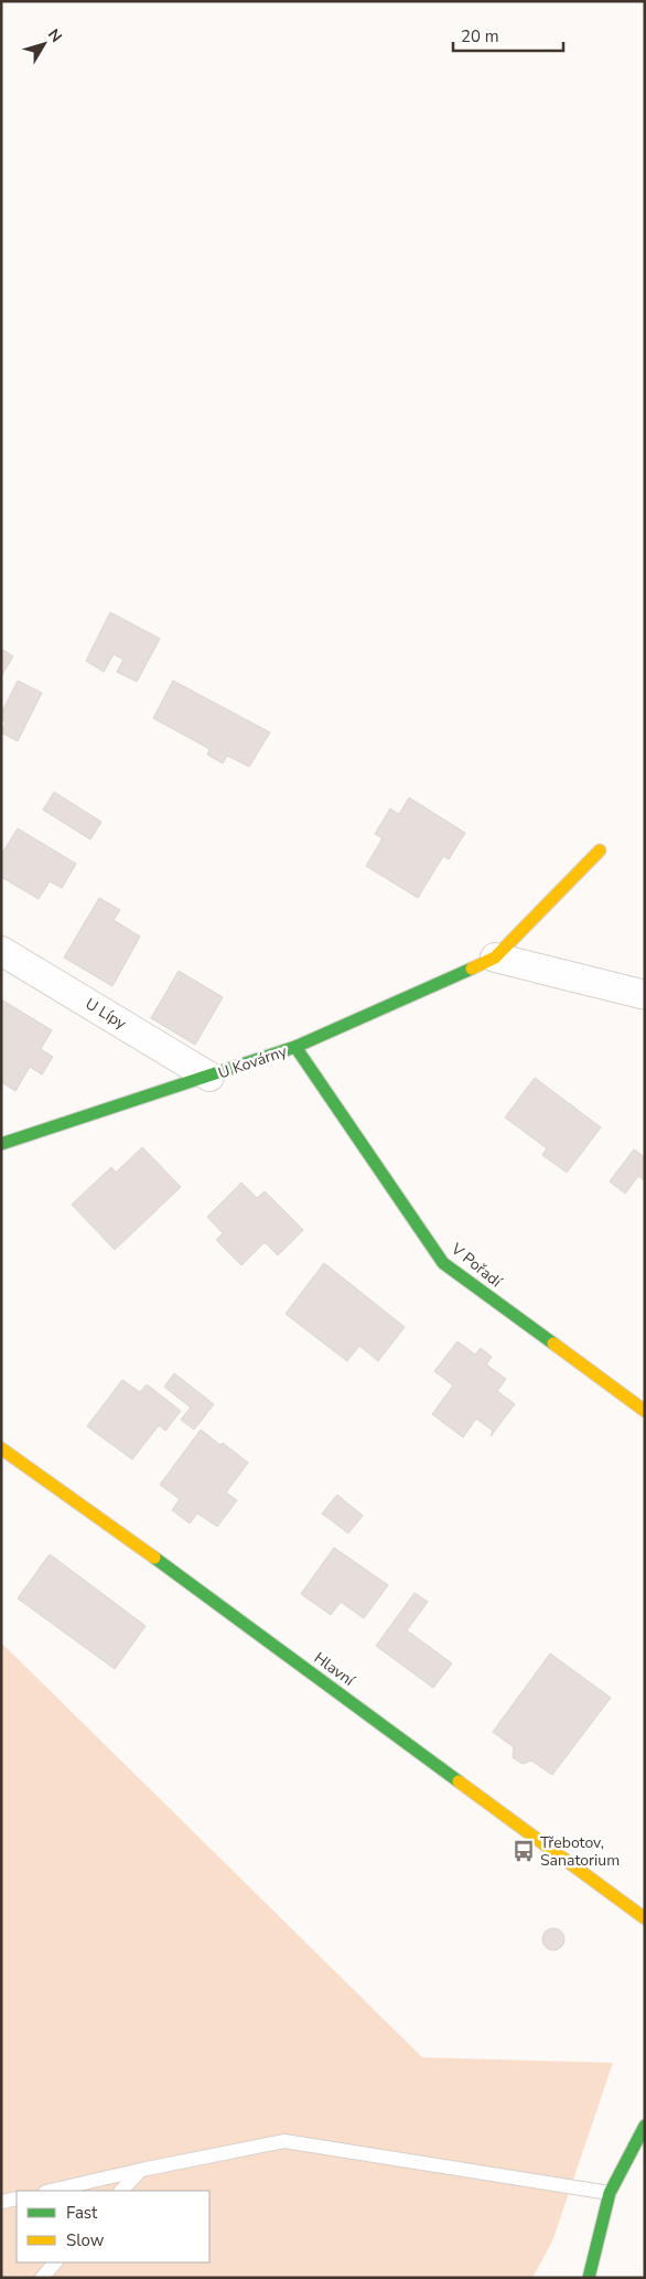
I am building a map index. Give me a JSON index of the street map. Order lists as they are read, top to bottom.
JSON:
{
  "streets": {
    "street": [
      "U Lípy",
      "U Kovárny",
      "V Pořadí",
      "Hlavní"
    ]
  },
  "crossings": [
    ["U Lípy", "U Kovárny"],
    ["U Kovárny", "V Pořadí"]
  ],
  "places": {
    "bus stop": ["Třebotov, Sanatorium"]
  },
  "legend": ["Fast", "Slow"],
  "scale_bar": "20 m",
  "north": "top right"
}
